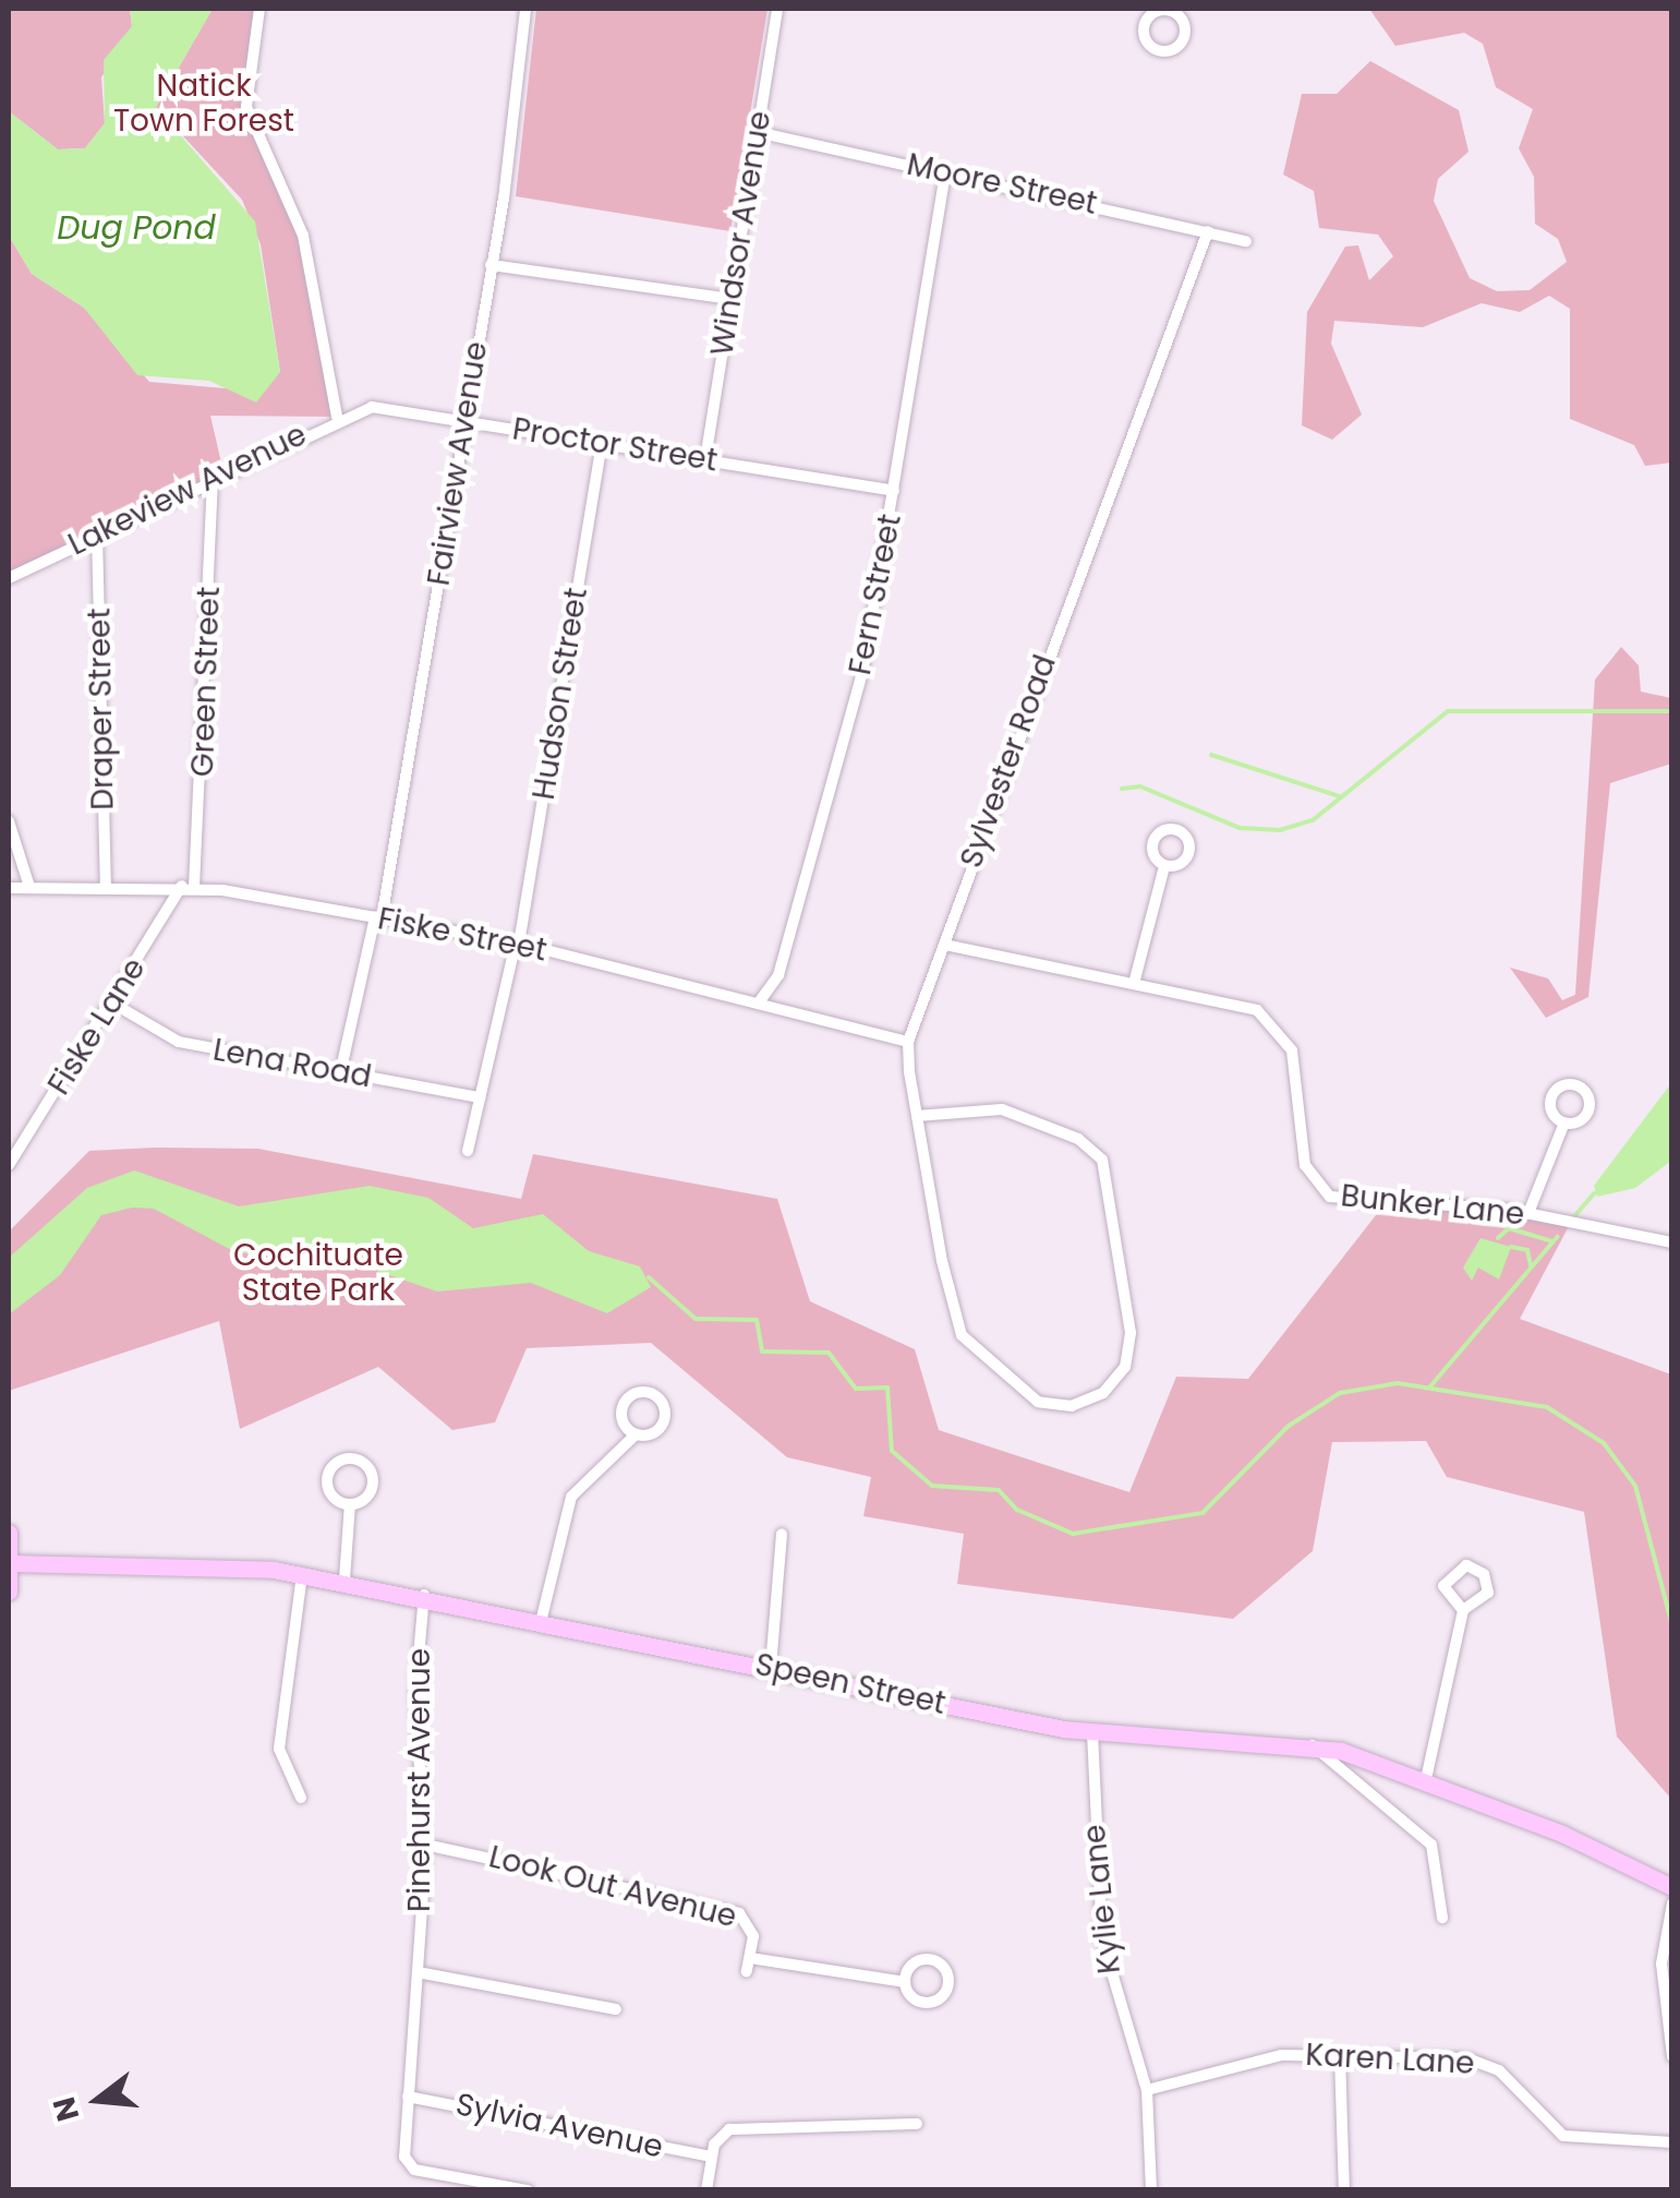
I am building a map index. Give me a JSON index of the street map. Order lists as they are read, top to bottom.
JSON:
{
  "streets": {
    "street": [
      "Moore Street",
      "Windsor Avenue",
      "Proctor Street",
      "Fairview Avenue",
      "Lakeview Avenue",
      "Fern Street",
      "Green Street",
      "Hudson Street",
      "Draper Street",
      "Sylvester Road",
      "Fiske Street",
      "Fiske Lane",
      "Lena Road",
      "Bunker Lane",
      "Speen Street",
      "Pinehurst Avenue",
      "Look Out Avenue",
      "Kylie Lane",
      "Karen Lane",
      "Sylvia Avenue"
    ]
  },
  "crossings": [
    ["Moore Street", "Windsor Avenue"],
    ["Moore Street", "Fern Street"],
    ["Moore Street", "Sylvester Road"],
    ["Windsor Avenue", "Proctor Street"],
    ["Proctor Street", "Fairview Avenue"],
    ["Proctor Street", "Lakeview Avenue"],
    ["Proctor Street", "Fern Street"],
    ["Proctor Street", "Hudson Street"],
    ["Fairview Avenue", "Fiske Street"],
    ["Fairview Avenue", "Lena Road"],
    ["Lakeview Avenue", "Green Street"],
    ["Lakeview Avenue", "Draper Street"],
    ["Fern Street", "Fiske Street"],
    ["Green Street", "Fiske Street"],
    ["Green Street", "Fiske Lane"],
    ["Hudson Street", "Fiske Street"],
    ["Hudson Street", "Lena Road"],
    ["Draper Street", "Fiske Street"],
    ["Sylvester Road", "Fiske Street"],
    ["Sylvester Road", "Bunker Lane"],
    ["Fiske Street", "Fiske Lane"],
    ["Fiske Lane", "Lena Road"],
    ["Speen Street", "Pinehurst Avenue"],
    ["Speen Street", "Kylie Lane"],
    ["Pinehurst Avenue", "Look Out Avenue"],
    ["Pinehurst Avenue", "Sylvia Avenue"],
    ["Kylie Lane", "Karen Lane"]
  ],
  "water": ["Dug Pond"],
  "parks": ["Natick Town Forest", "Cochituate State Park"],
  "north": "left"
}
